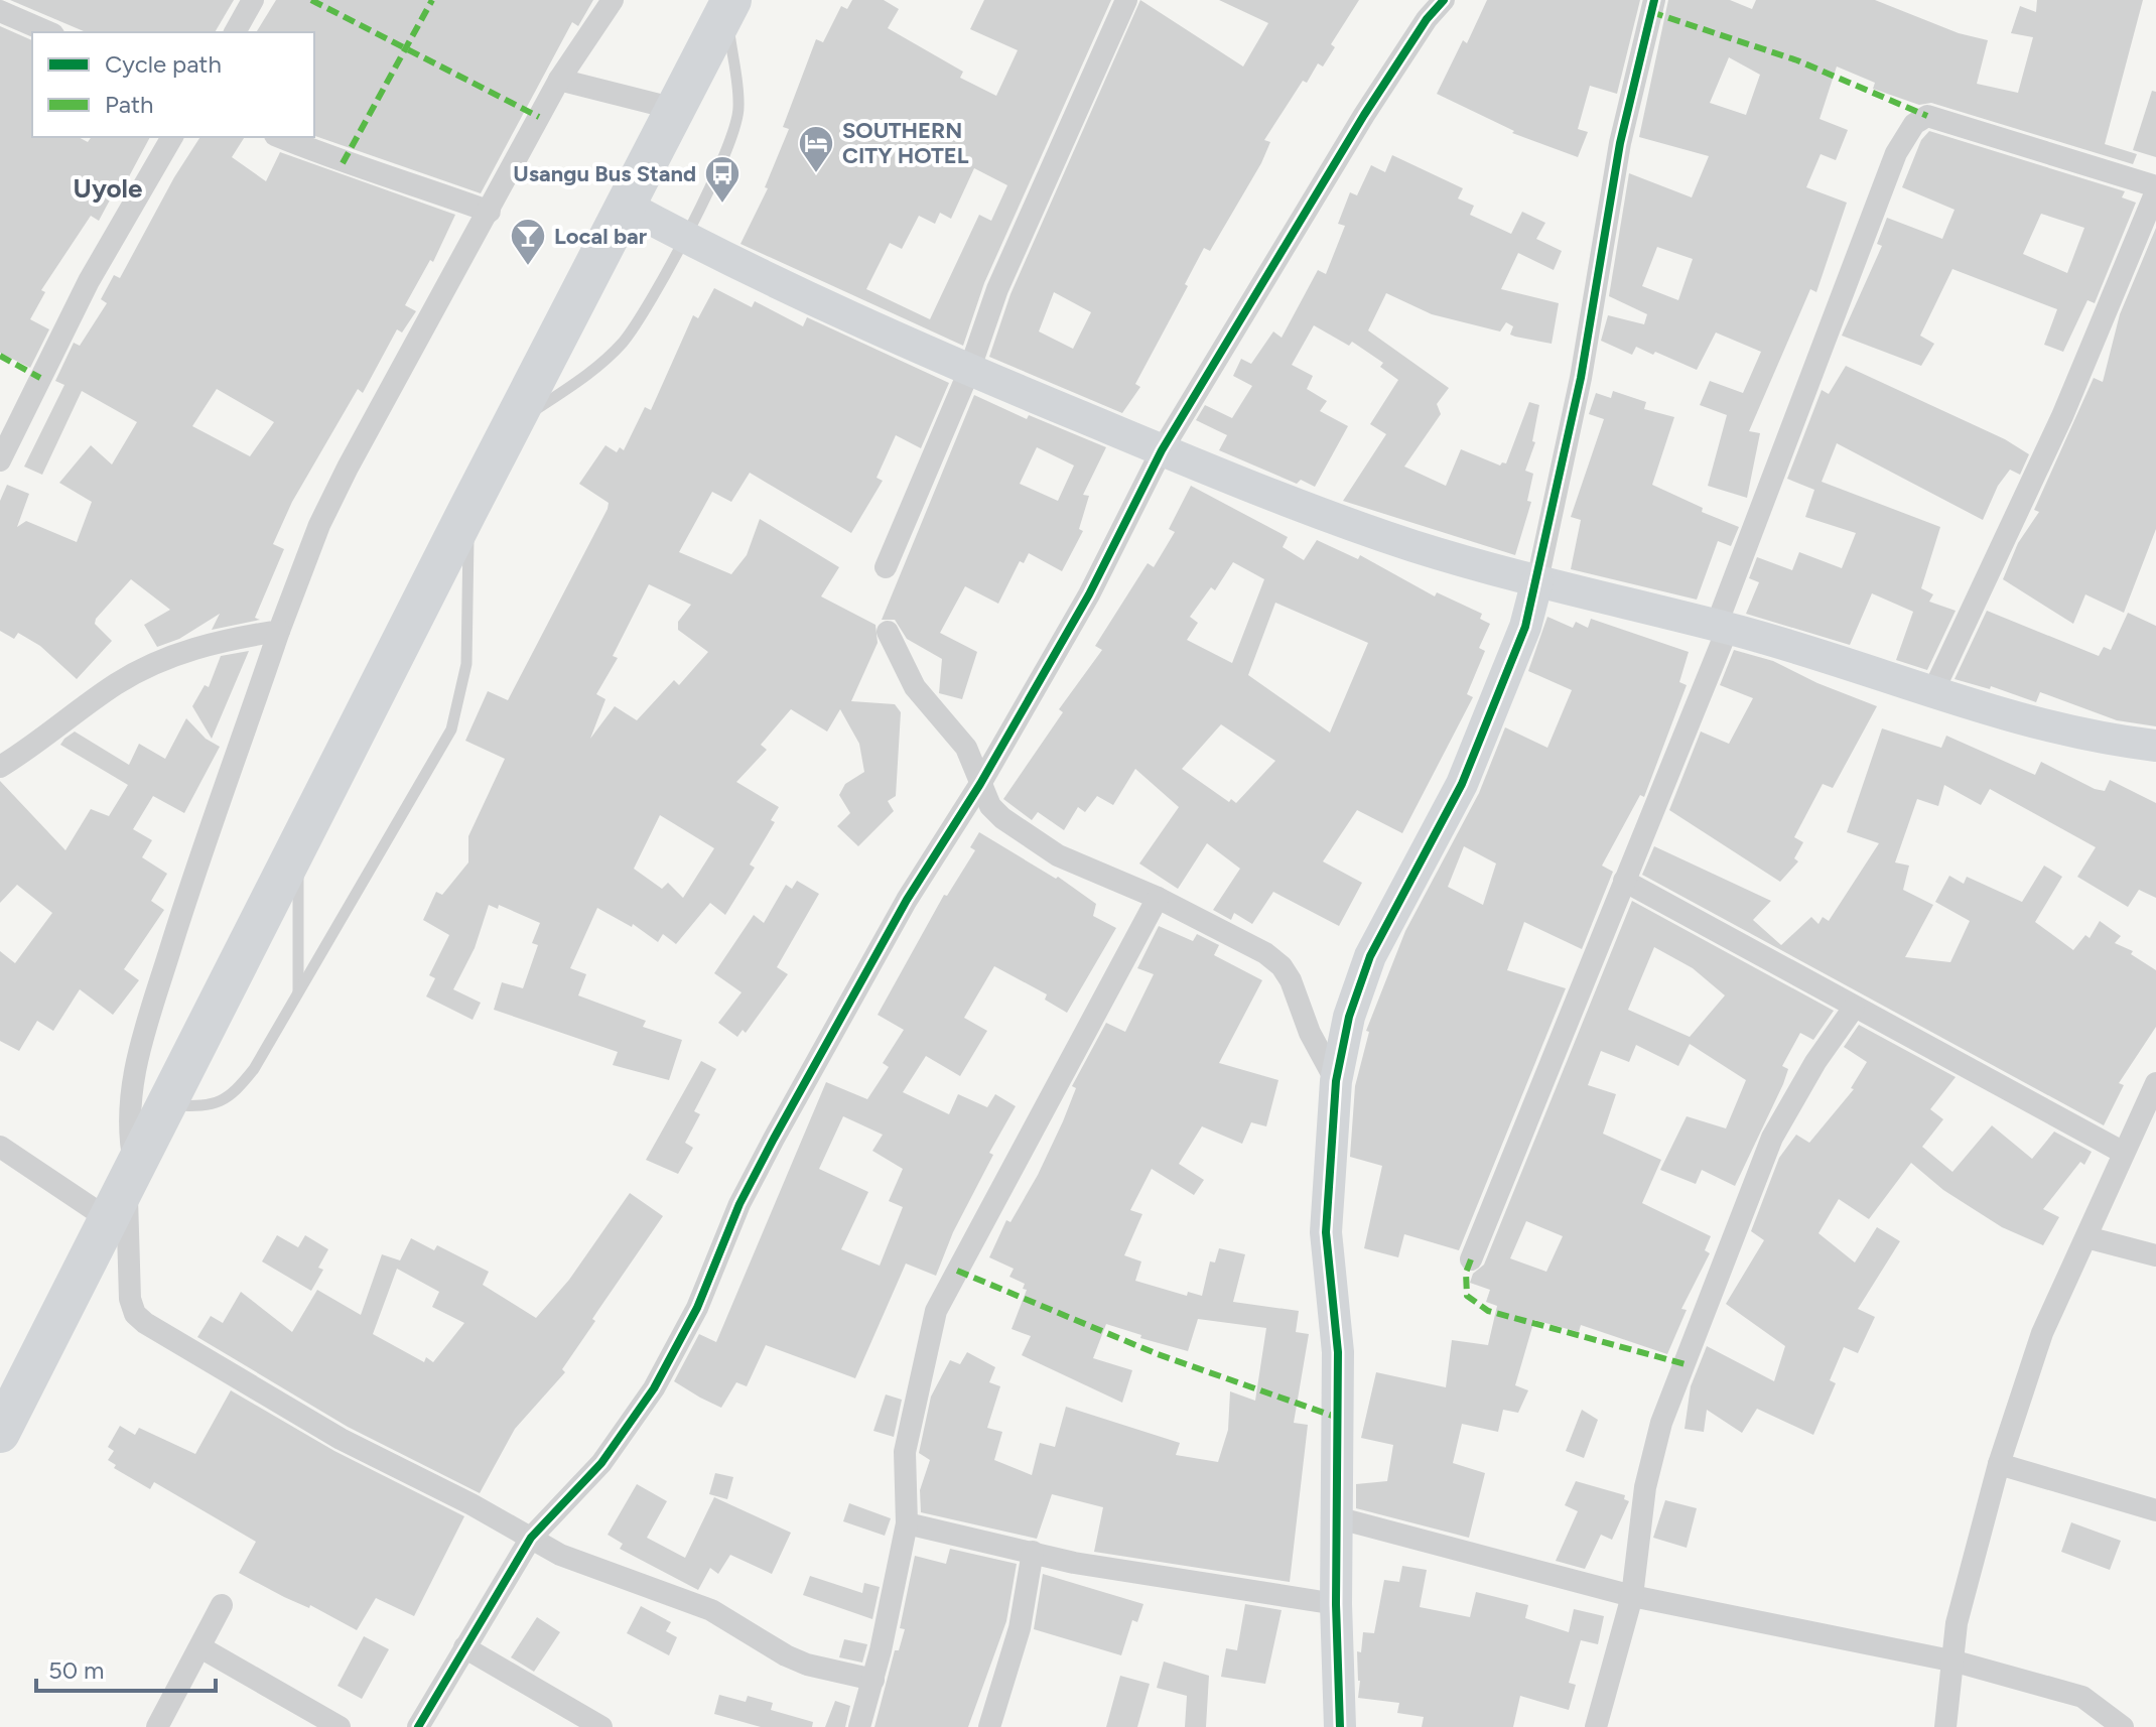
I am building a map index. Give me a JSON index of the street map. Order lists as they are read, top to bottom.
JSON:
{
  "districts": ["Uyole"],
  "places": {
    "hotel": ["SOUTHERN CITY HOTEL"],
    "bus stop": ["Usangu Bus Stand"],
    "bar": ["Local bar"]
  },
  "legend": ["Cycle path", "Path"],
  "scale_bar": "50 m"
}
